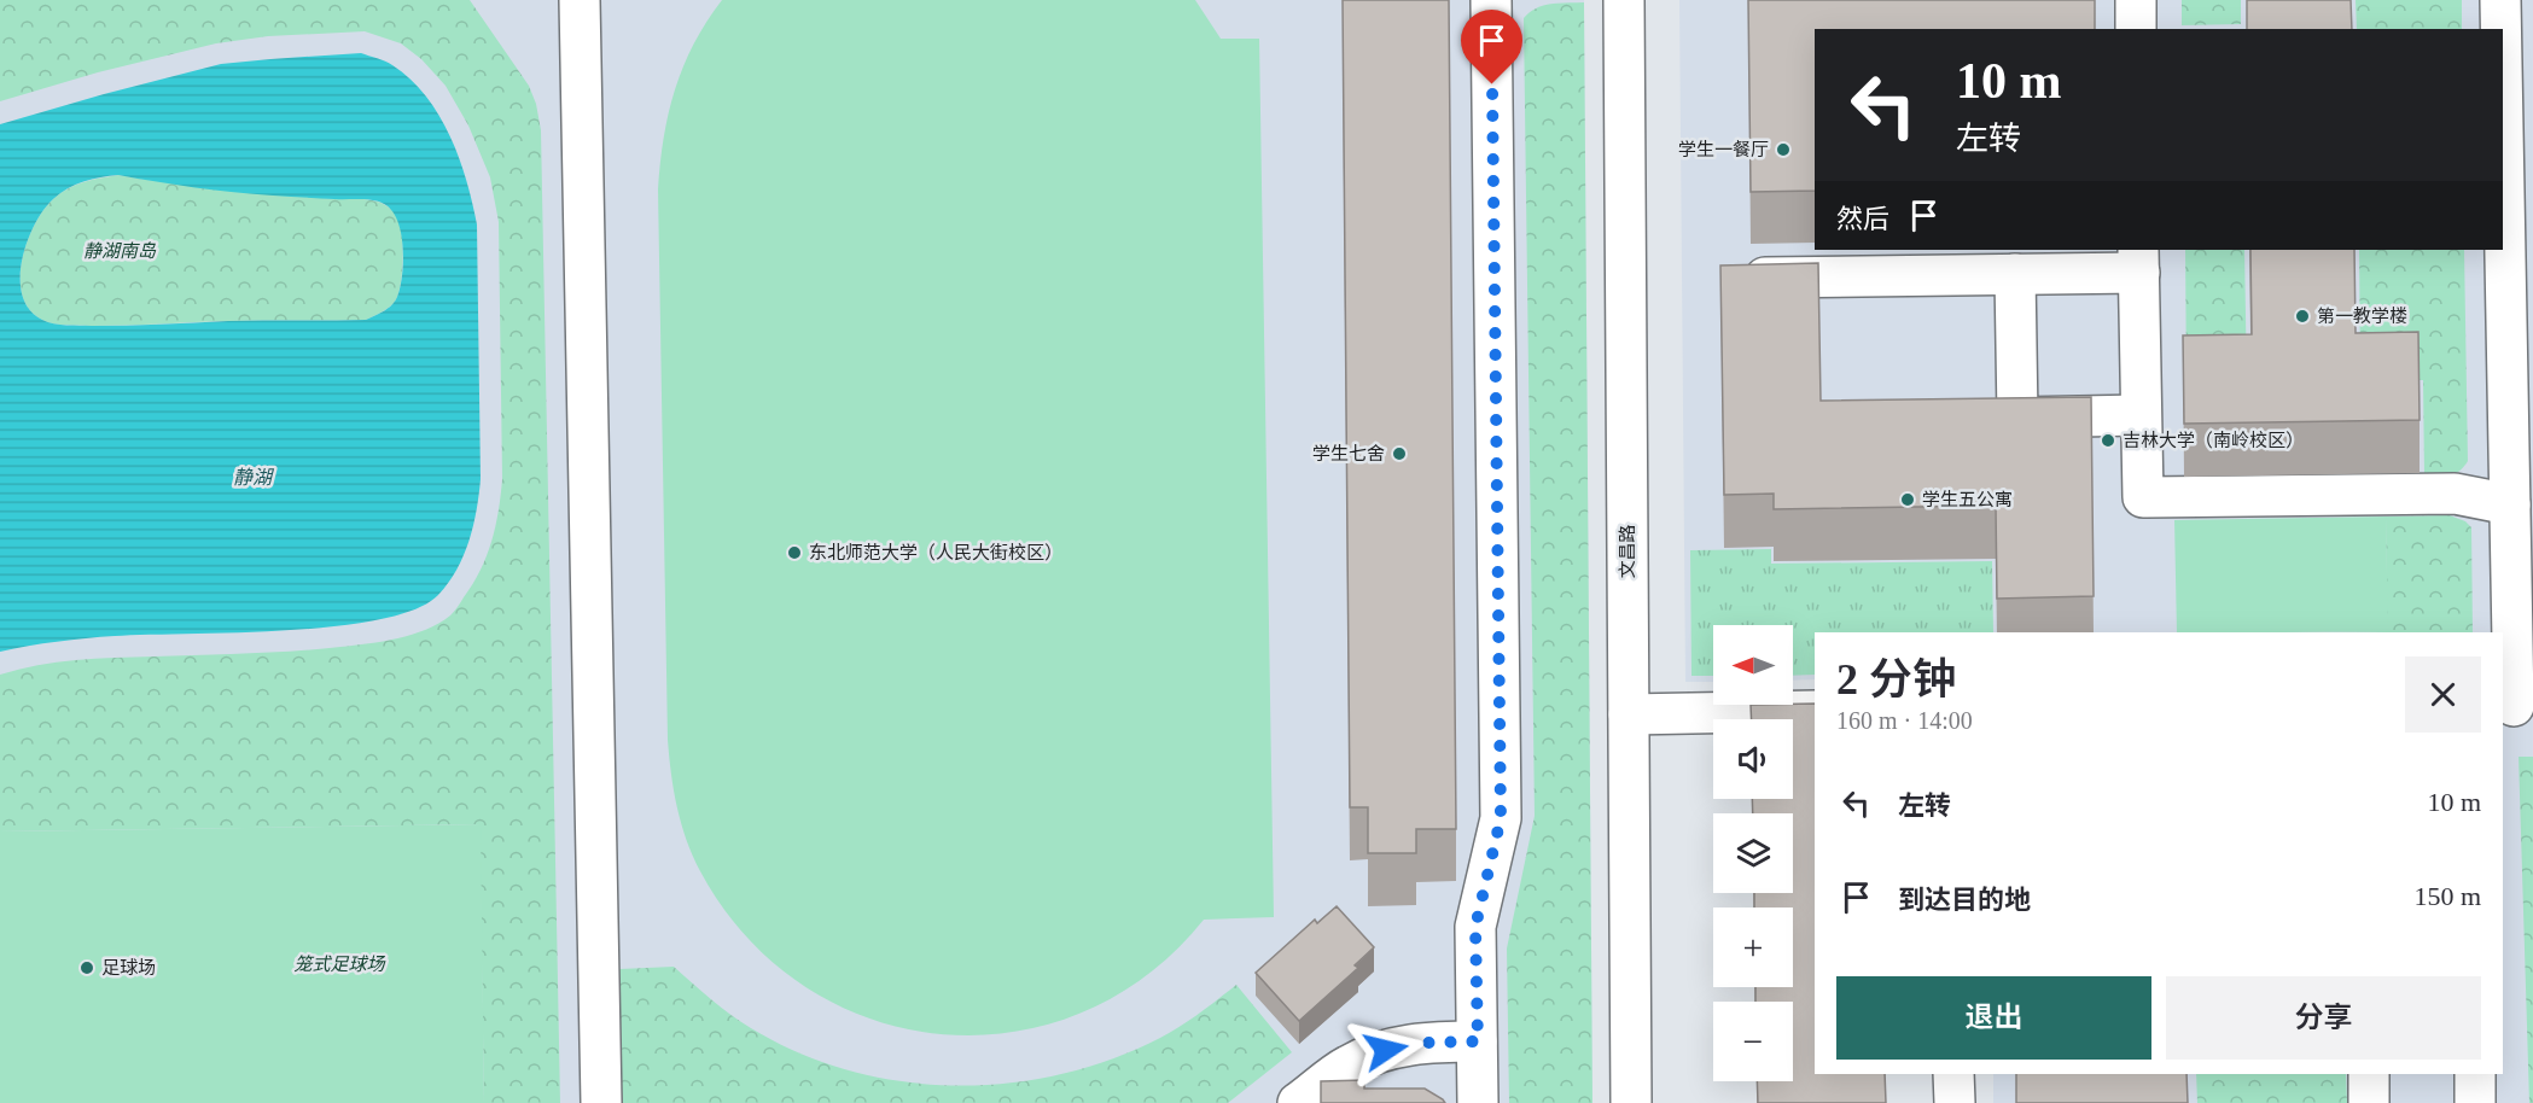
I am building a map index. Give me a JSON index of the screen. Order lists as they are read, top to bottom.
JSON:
{
  "streets": {
    "street": ["文昌路"]
  },
  "water": ["静湖"],
  "parks": ["静湖南岛", "笼式足球场"],
  "places": [
    "学生一餐厅",
    "第一教学楼",
    "吉林大学（南岭校区）",
    "学生七舍",
    "学生五公寓",
    "东北师范大学（人民大街校区）",
    "足球场"
  ],
  "north": "left",
  "page": {
    "turn": ["10 m", "左转"],
    "then": "然后",
    "map_buttons": ["+", "−"],
    "heading": ["2 分钟", "160 m · 14:00"],
    "list": [
      {
        "name": "左转",
        "value": "10 m"
      },
      {
        "name": "到达目的地",
        "value": "150 m"
      }
    ],
    "buttons": ["退出", "分享"]
  }
}
